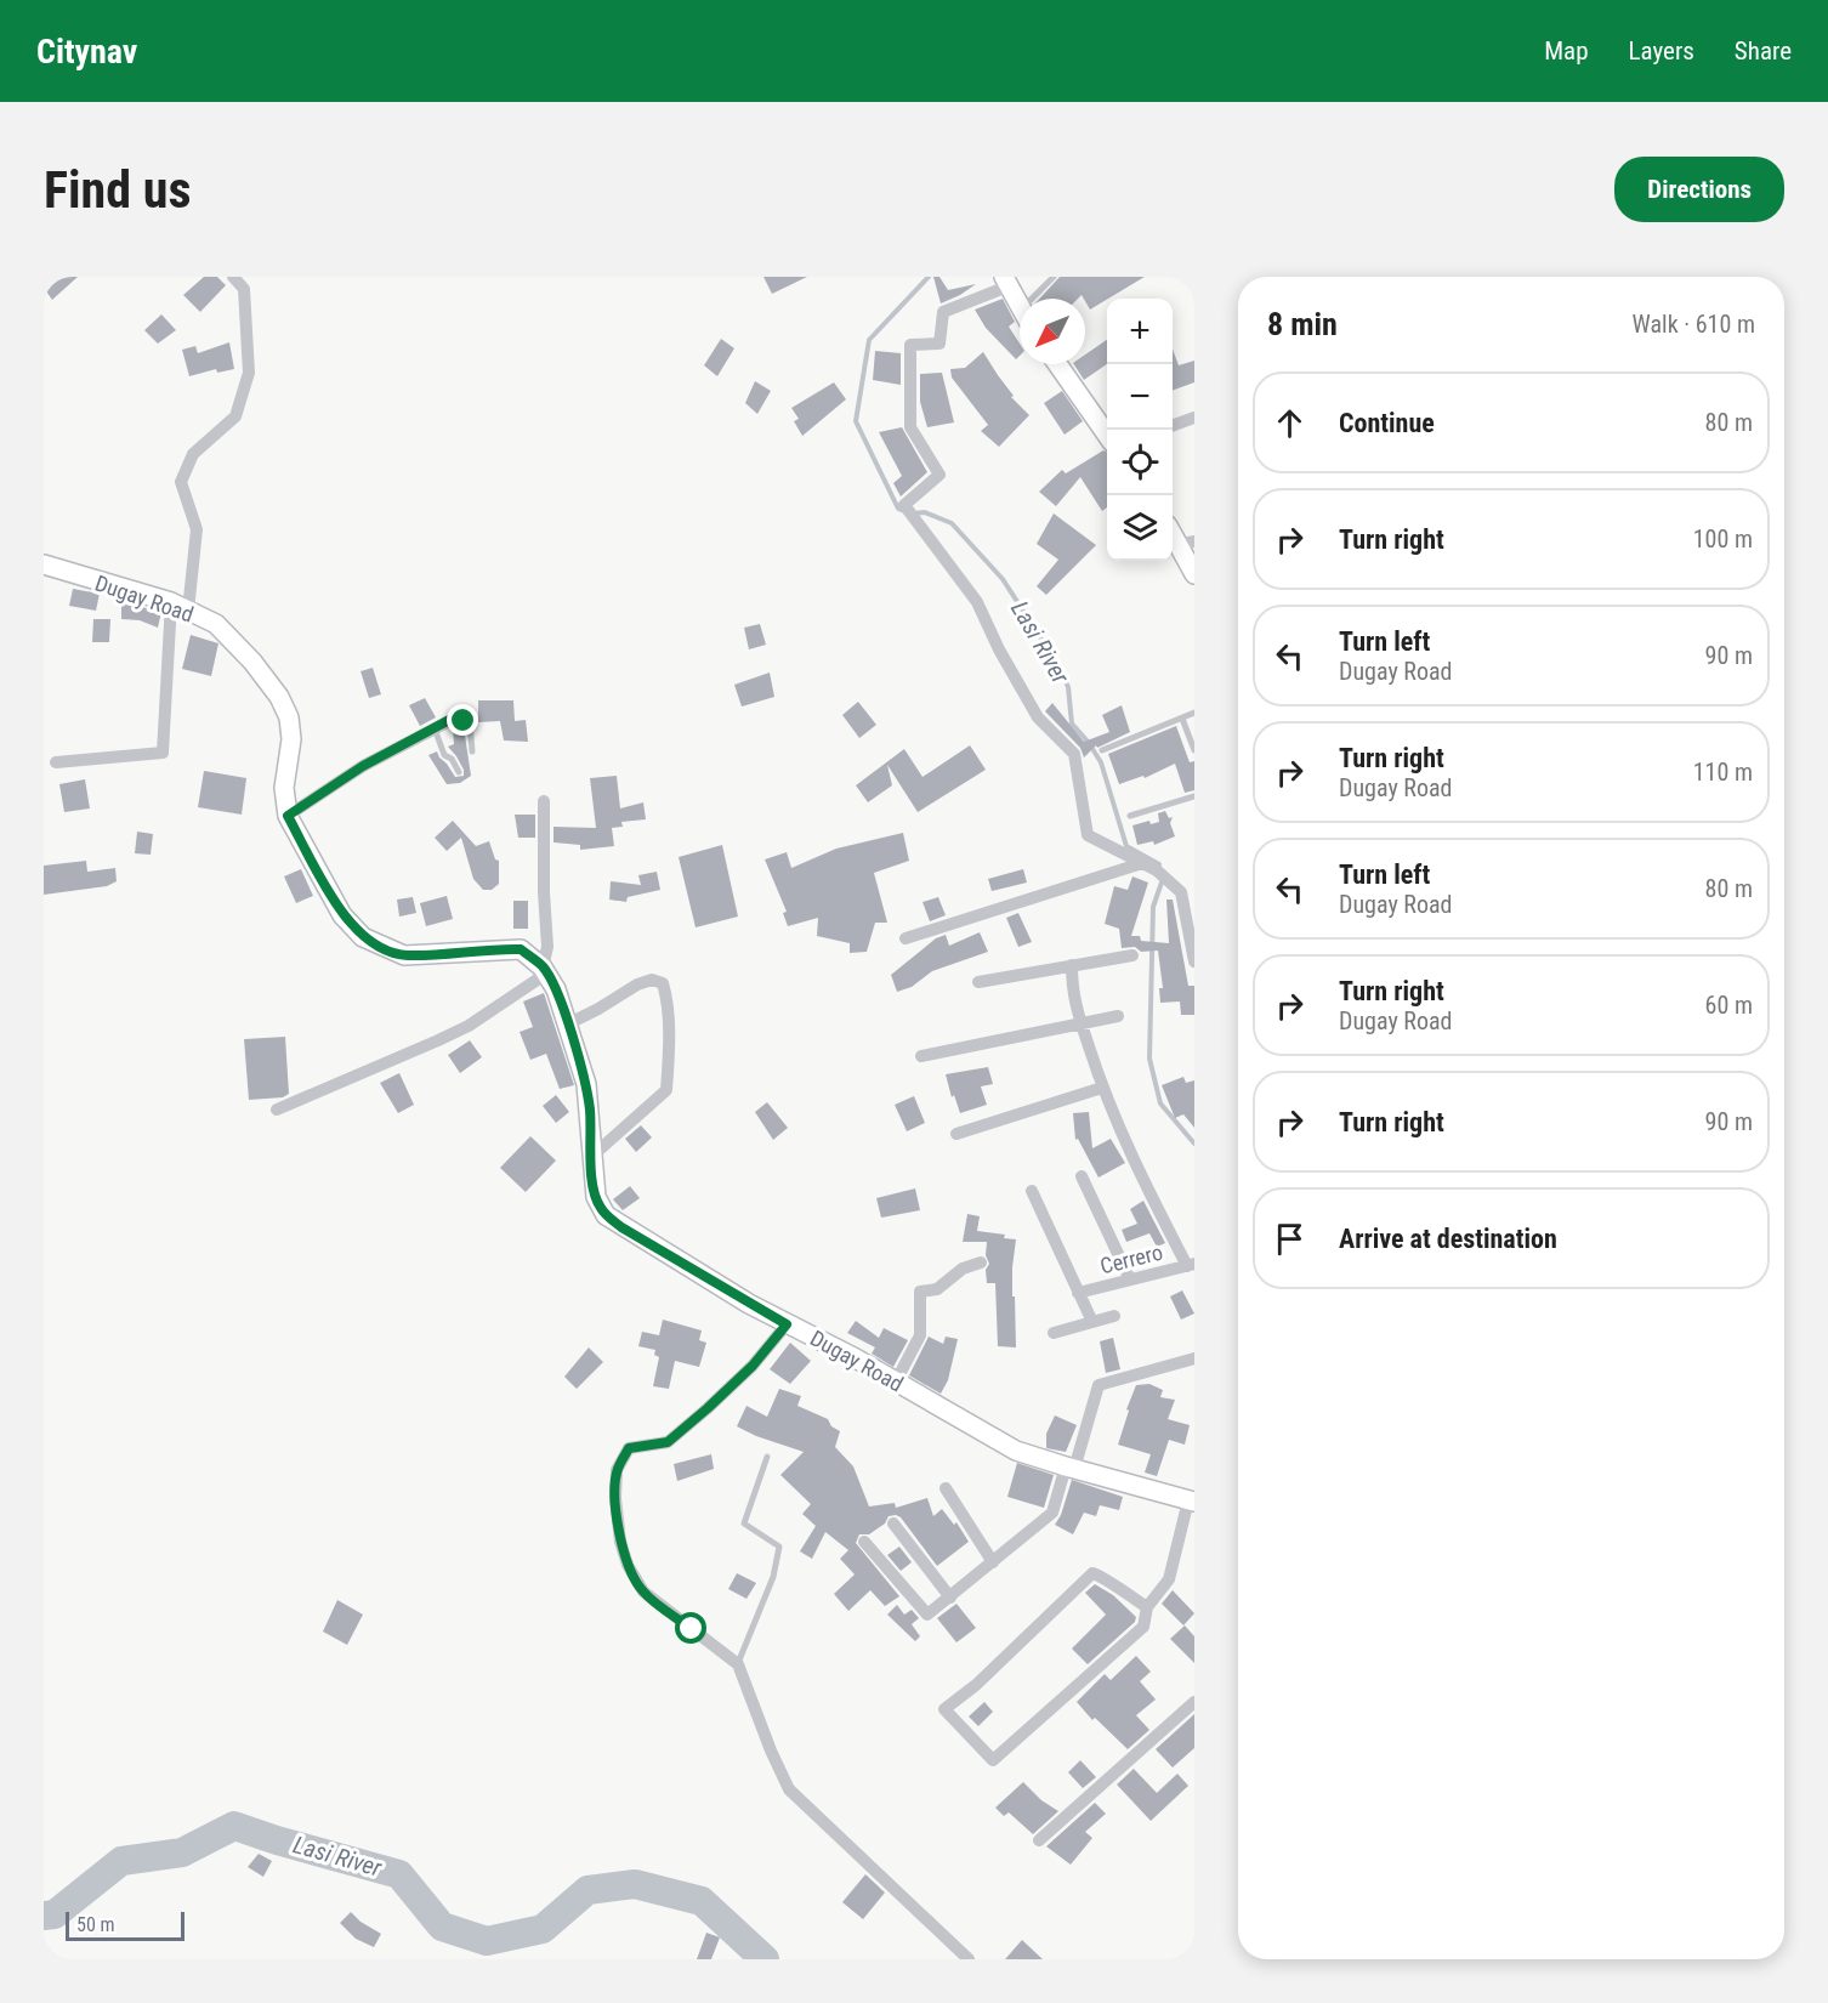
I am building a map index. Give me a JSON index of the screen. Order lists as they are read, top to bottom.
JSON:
{
  "streets": {
    "street": ["Dugay Road", "Cerrero"]
  },
  "water": ["Lasi River"],
  "scale_bar": "50 m",
  "north": "bottom left",
  "page": {
    "header": "Citynav",
    "nav": ["Map", "Layers", "Share"],
    "buttons": "Directions",
    "title": "Find us",
    "heading": ["8 min", "Walk · 610 m"],
    "map_buttons": ["+", "−"],
    "list": [
      ["Continue", "80 m"],
      ["Turn right", "100 m"],
      ["Turn left", "Dugay Road", "90 m"],
      ["Turn right", "Dugay Road", "110 m"],
      ["Turn left", "Dugay Road", "80 m"],
      ["Turn right", "Dugay Road", "60 m"],
      ["Turn right", "90 m"],
      "Arrive at destination"
    ],
    "scale": "50 m"
  }
}
